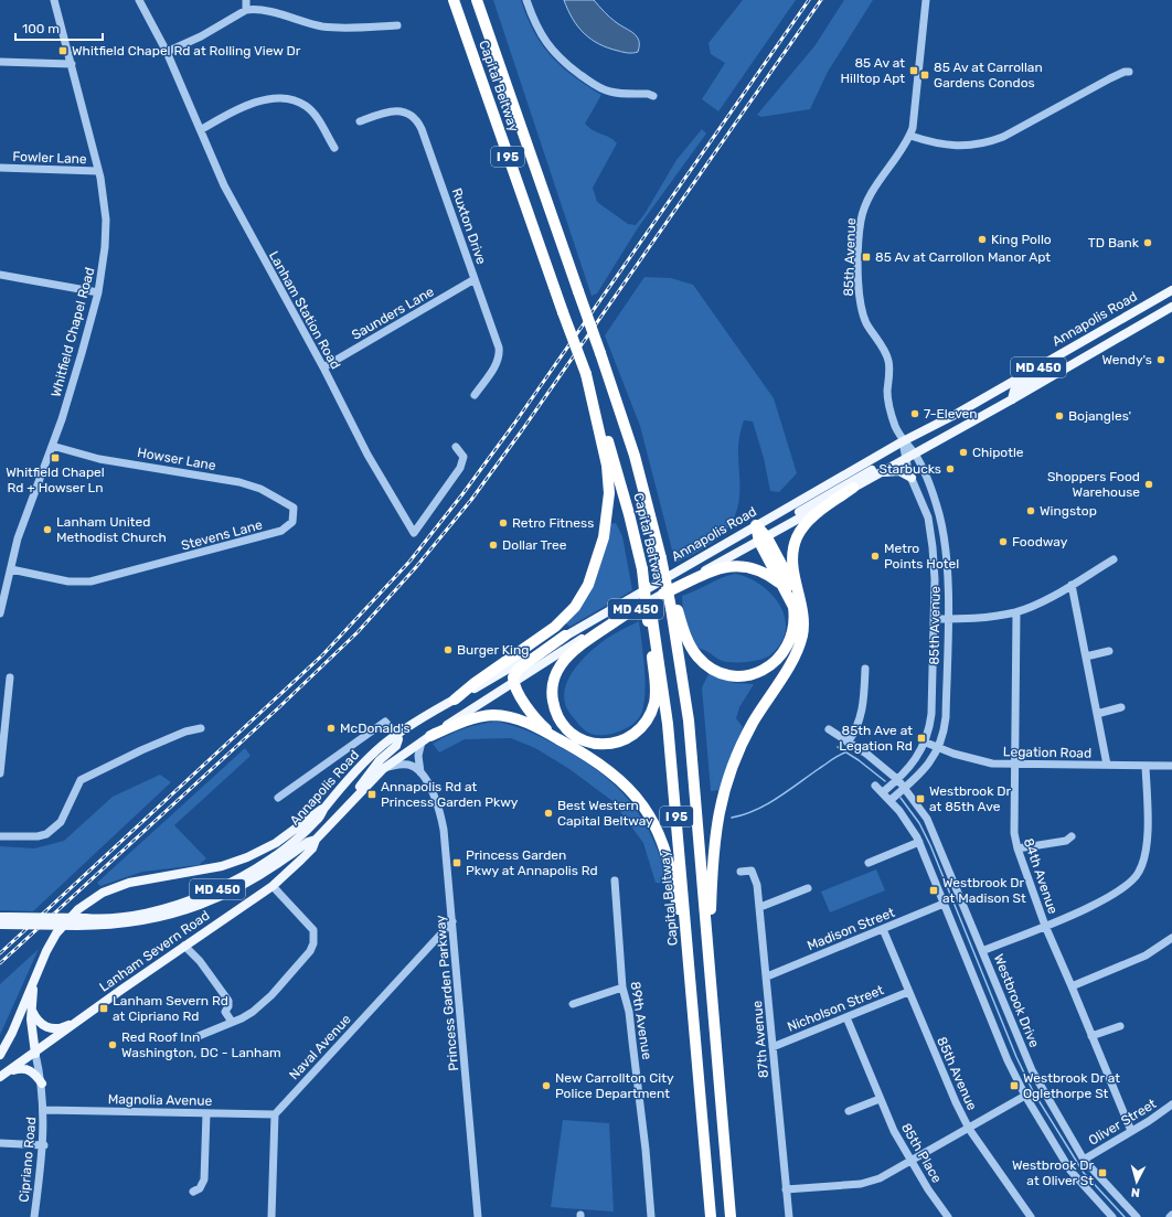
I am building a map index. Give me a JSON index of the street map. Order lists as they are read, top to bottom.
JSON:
{
  "streets": {
    "highway": ["Capital Beltway", "I 95"],
    "main road": ["Annapolis Road", "MD 450", "Lanham Severn Road"],
    "street": [
      "Fowler Lane",
      "Ruxton Drive",
      "85th Avenue",
      "Lanham Station Road",
      "Saunders Lane",
      "Whitfield Chapel Road",
      "Howser Lane",
      "Stevens Lane",
      "Legation Road",
      "84th Avenue",
      "Madison Street",
      "Princess Garden Parkway",
      "Westbrook Drive",
      "Nicholson Street",
      "89th Avenue",
      "87th Avenue",
      "Naval Avenue",
      "Magnolia Avenue",
      "Oliver Street",
      "85th Place",
      "Cipriano Road"
    ]
  },
  "crossings": [
    ["Fowler Lane", "Whitfield Chapel Road"],
    ["Ruxton Drive", "Saunders Lane"],
    ["85th Avenue", "Annapolis Road"],
    ["85th Avenue", "Legation Road"],
    ["85th Avenue", "Madison Street"],
    ["85th Avenue", "Westbrook Drive"],
    ["85th Avenue", "Nicholson Street"],
    ["Lanham Station Road", "Saunders Lane"],
    ["Annapolis Road", "Lanham Severn Road"],
    ["Annapolis Road", "Princess Garden Parkway"],
    ["Whitfield Chapel Road", "Howser Lane"],
    ["Whitfield Chapel Road", "Stevens Lane"],
    ["Howser Lane", "Stevens Lane"],
    ["Legation Road", "84th Avenue"],
    ["84th Avenue", "Oliver Street"],
    ["Madison Street", "87th Avenue"],
    ["Lanham Severn Road", "Cipriano Road"],
    ["Princess Garden Parkway", "Naval Avenue"],
    ["Westbrook Drive", "Oliver Street"],
    ["Nicholson Street", "87th Avenue"],
    ["Nicholson Street", "85th Place"],
    ["Naval Avenue", "Magnolia Avenue"],
    ["Magnolia Avenue", "Cipriano Road"]
  ],
  "places": {
    "transit": [
      "Whitfield Chapel Rd at Rolling View Dr",
      "85 Av at Hilltop Apt",
      "85 Av at Carrollan Gardens Condos",
      "85 Av at Carrollon Manor Apt",
      "Whitfield Chapel Rd + Howser Ln",
      "85th Ave at Legation Rd",
      "Annapolis Rd at Princess Garden Pkwy",
      "Westbrook Dr at 85th Ave",
      "Princess Garden Pkwy at Annapolis Rd",
      "Westbrook Dr at Madison St",
      "Lanham Severn Rd at Cipriano Rd",
      "Westbrook Dr at Oglethorpe St",
      "Westbrook Dr at Oliver St"
    ],
    "other": [
      "King Pollo",
      "TD Bank",
      "Wendy's",
      "7-Eleven",
      "Bojangles'",
      "Chipotle",
      "Starbucks",
      "Shoppers Food Warehouse",
      "Wingstop",
      "Retro Fitness",
      "Lanham United Methodist Church",
      "Foodway",
      "Dollar Tree",
      "Metro Points Hotel",
      "Burger King",
      "McDonald's",
      "Best Western Capital Beltway",
      "Red Roof Inn Washington, DC - Lanham",
      "New Carrollton City Police Department"
    ]
  },
  "scale_bar": "100 m",
  "north": "bottom"
}
